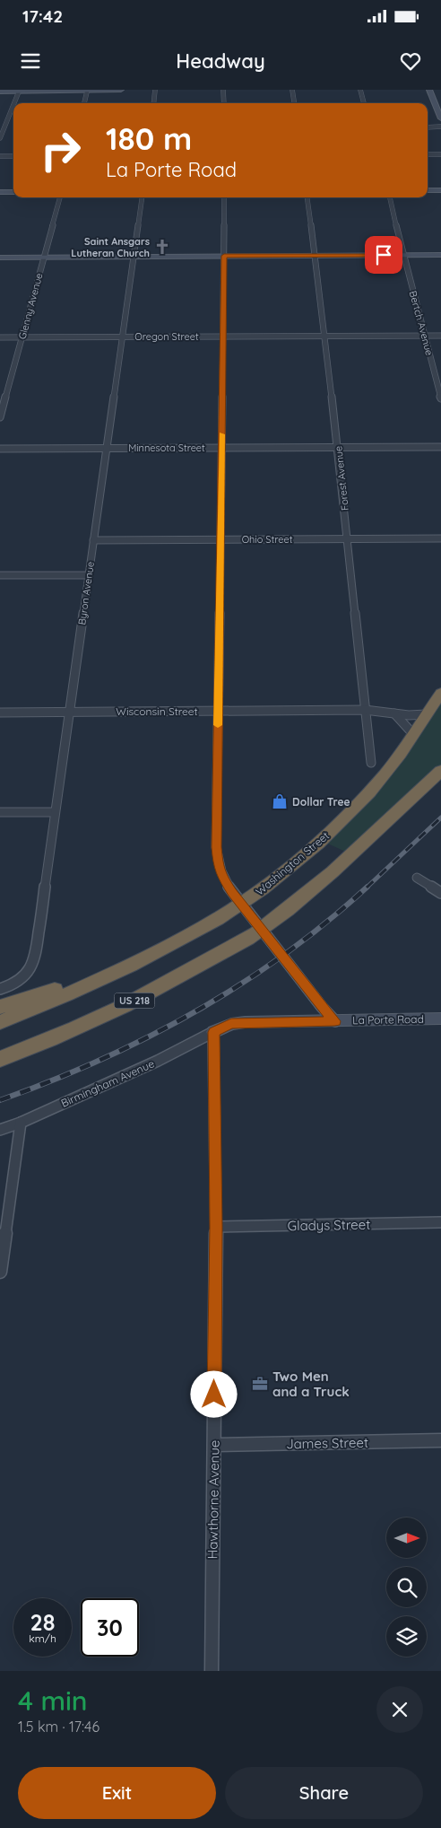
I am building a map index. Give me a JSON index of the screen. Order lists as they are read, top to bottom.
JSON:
{
  "streets": {
    "highway": ["Washington Street", "US 218"],
    "main road": ["La Porte Road"],
    "street": [
      "Glenny Avenue",
      "Bertch Avenue",
      "Oregon Street",
      "Minnesota Street",
      "Forest Avenue",
      "Ohio Street",
      "Byron Avenue",
      "Wisconsin Street",
      "Birmingham Avenue",
      "Gladys Street",
      "James Street",
      "Hawthorne Avenue"
    ]
  },
  "crossings": [
    ["Glenny Avenue", "Oregon Street"],
    ["Bertch Avenue", "Oregon Street"],
    ["Oregon Street", "Forest Avenue"],
    ["Oregon Street", "Byron Avenue"],
    ["Minnesota Street", "Forest Avenue"],
    ["Minnesota Street", "Byron Avenue"],
    ["Forest Avenue", "Ohio Street"],
    ["Forest Avenue", "Wisconsin Street"],
    ["Ohio Street", "Byron Avenue"],
    ["Byron Avenue", "Wisconsin Street"],
    ["Wisconsin Street", "Washington Street"],
    ["La Porte Road", "Birmingham Avenue"],
    ["La Porte Road", "Hawthorne Avenue"],
    ["Birmingham Avenue", "Hawthorne Avenue"],
    ["Gladys Street", "Hawthorne Avenue"],
    ["James Street", "Hawthorne Avenue"]
  ],
  "places": {
    "church": ["Saint Ansgars Lutheran Church"],
    "shop": ["Dollar Tree"],
    "office": ["Two Men and a Truck"]
  },
  "north": "right",
  "page": {
    "status": "17:42",
    "header": "Headway",
    "turn": ["180 m", "La Porte Road"],
    "speed": "28 km/h",
    "limit": "30",
    "heading": ["4 min", "1.5 km · 17:46"],
    "buttons": ["Exit", "Share"]
  }
}
